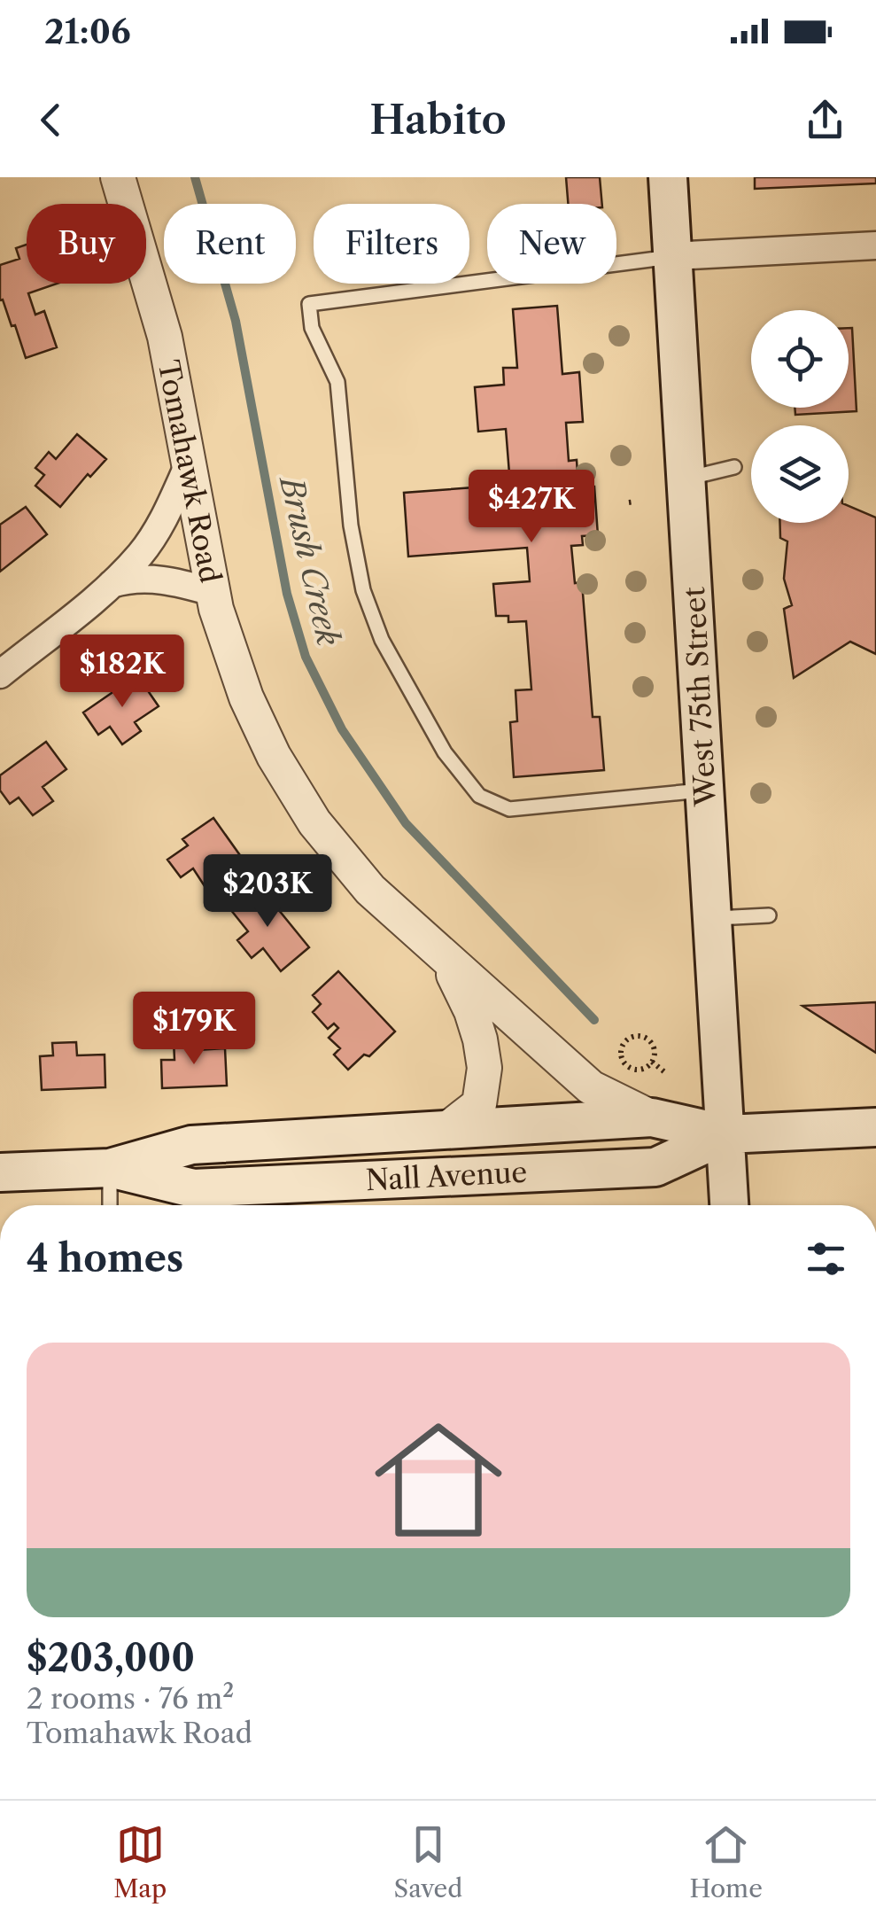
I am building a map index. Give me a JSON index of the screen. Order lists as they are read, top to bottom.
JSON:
{
  "streets": {
    "main road": ["West 75th Street", "Nall Avenue"],
    "street": ["Tomahawk Road"]
  },
  "crossings": [
    ["Tomahawk Road", "Nall Avenue"],
    ["West 75th Street", "Nall Avenue"]
  ],
  "water": ["Brush Creek"],
  "page": {
    "status": "21:06",
    "header": "Habito",
    "chip": [
      "Buy",
      "Rent",
      "Filters",
      "New"
    ],
    "price": [
      "$427K",
      "$182K",
      "$203K",
      "$179K"
    ],
    "heading": "4 homes",
    "list": [
      {
        "name": "$203,000",
        "note": "2 rooms · 76 m² · Tomahawk Road"
      }
    ],
    "tabs": ["Map", "Saved", "Home"]
  }
}
